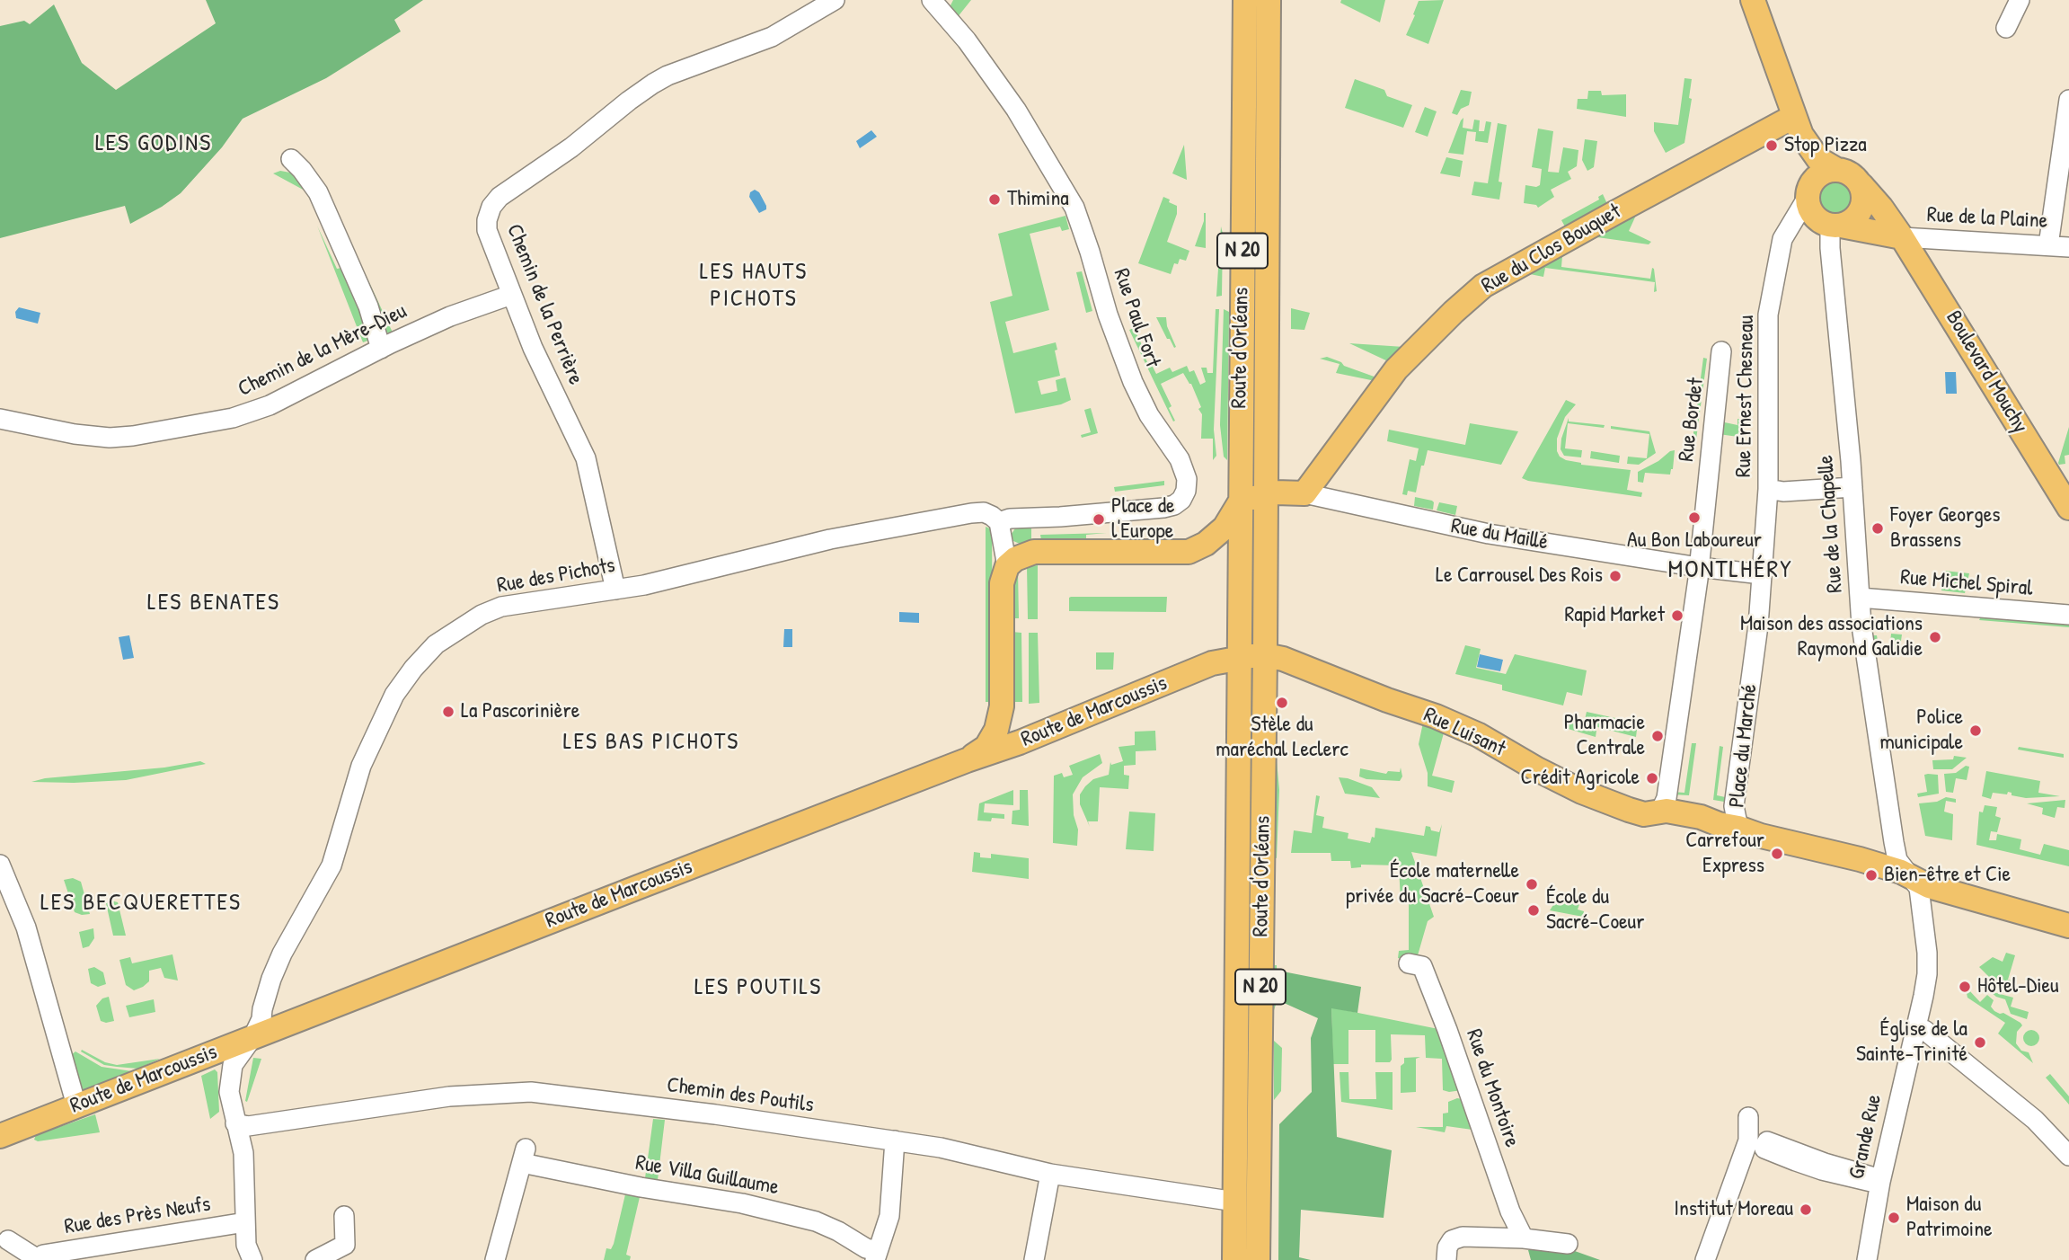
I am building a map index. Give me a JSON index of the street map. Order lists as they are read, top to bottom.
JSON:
{
  "streets": {
    "main road": [
      "Rue du Clos Bouquet",
      "N 20",
      "Route d'Orléans",
      "Boulevard Mouchy",
      "Rue du Maillé",
      "Route de Marcoussis",
      "Rue Luisant",
      "Place du Marché"
    ],
    "street": [
      "Rue de la Plaine",
      "Chemin de la Perrière",
      "Rue Paul Fort",
      "Chemin de la Mère-Dieu",
      "Rue Ernest Chesneau",
      "Rue Bordet",
      "Rue de la Chapelle",
      "Rue des Pichots",
      "Rue Michel Spiral",
      "Rue du Montoire",
      "Chemin des Poutils",
      "Grande Rue",
      "Rue Villa Guillaume",
      "Rue des Près Neufs"
    ]
  },
  "crossings": [
    ["Rue de la Plaine", "Boulevard Mouchy"],
    ["Rue du Clos Bouquet", "Rue du Maillé"],
    ["N 20", "Route d'Orléans"],
    ["N 20", "Chemin des Poutils"],
    ["Chemin de la Perrière", "Chemin de la Mère-Dieu"],
    ["Chemin de la Perrière", "Rue des Pichots"],
    ["Rue Paul Fort", "Rue des Pichots"],
    ["Route d'Orléans", "Rue du Maillé"],
    ["Route d'Orléans", "Route de Marcoussis"],
    ["Route d'Orléans", "Rue Luisant"],
    ["Route d'Orléans", "Chemin des Poutils"],
    ["Boulevard Mouchy", "Rue Ernest Chesneau"],
    ["Boulevard Mouchy", "Rue de la Chapelle"],
    ["Rue Ernest Chesneau", "Rue de la Chapelle"],
    ["Rue Ernest Chesneau", "Place du Marché"],
    ["Rue Bordet", "Rue du Maillé"],
    ["Rue de la Chapelle", "Rue Michel Spiral"],
    ["Rue du Maillé", "Place du Marché"],
    ["Rue des Pichots", "Route de Marcoussis"],
    ["Rue des Pichots", "Chemin des Poutils"],
    ["Rue des Pichots", "Rue des Près Neufs"],
    ["Rue Luisant", "Place du Marché"]
  ],
  "districts": [
    "LES GODINS",
    "LES HAUTS PICHOTS",
    "MONTLHÉRY",
    "LES BENATES",
    "LES BAS PICHOTS",
    "LES BECQUERETTES",
    "LES POUTILS"
  ],
  "places": [
    "Stop Pizza",
    "Thimina",
    "Au Bon Laboureur",
    "Place de l'Europe",
    "Foyer Georges Brassens",
    "Le Carrousel Des Rois",
    "Rapid Market",
    "Maison des associations Raymond Galidie",
    "Stèle du maréchal Leclerc",
    "La Pascorinière",
    "Police municipale",
    "Pharmacie Centrale",
    "Crédit Agricole",
    "Carrefour Express",
    "Bien-être et Cie",
    "École maternelle privée du Sacré-Coeur",
    "École du Sacré-Coeur",
    "Hôtel-Dieu",
    "Église de la Sainte-Trinité",
    "Institut Moreau",
    "Maison du Patrimoine"
  ]
}
